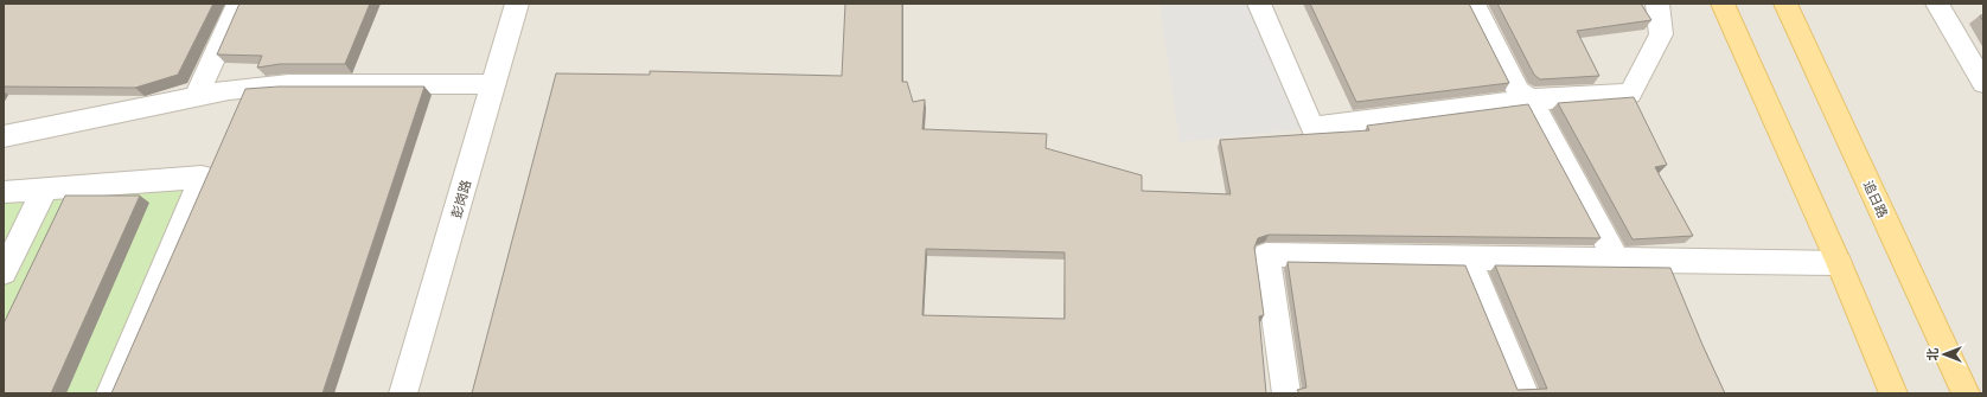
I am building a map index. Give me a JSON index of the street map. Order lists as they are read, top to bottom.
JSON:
{
  "streets": {
    "main road": ["追日路"],
    "street": ["彭岗路"]
  },
  "north": "left"
}
